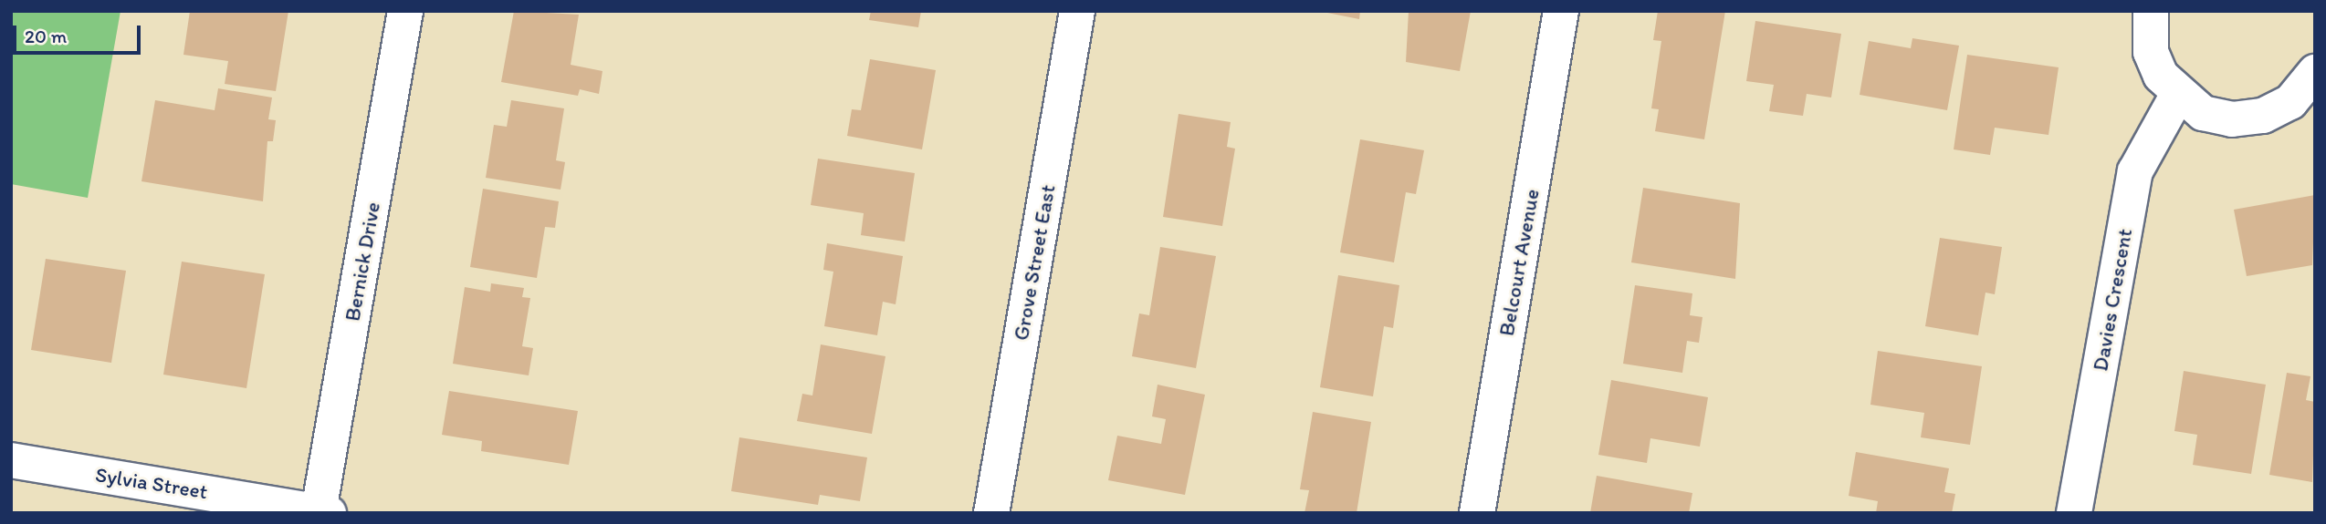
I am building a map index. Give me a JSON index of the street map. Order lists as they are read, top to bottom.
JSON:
{
  "streets": {
    "street": [
      "Bernick Drive",
      "Grove Street East",
      "Belcourt Avenue",
      "Davies Crescent",
      "Sylvia Street"
    ]
  },
  "crossings": [
    ["Bernick Drive", "Sylvia Street"]
  ],
  "scale_bar": "20 m"
}
